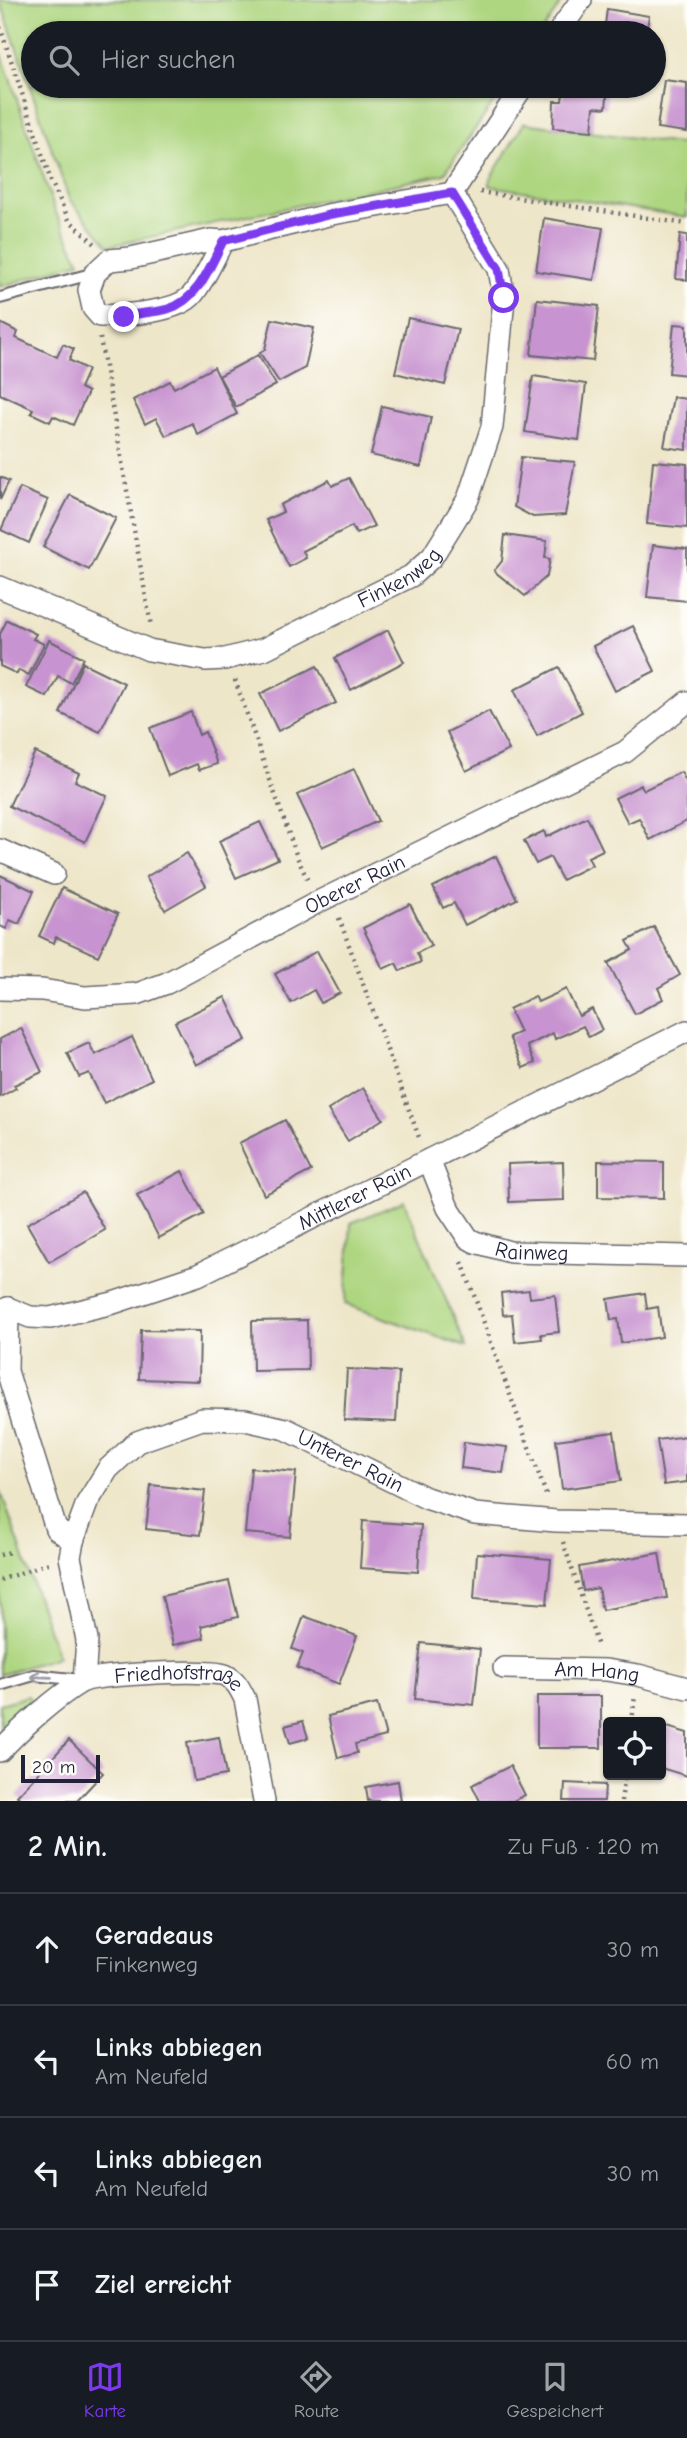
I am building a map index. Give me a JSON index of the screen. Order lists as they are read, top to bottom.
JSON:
{
  "streets": {
    "street": [
      "Finkenweg",
      "Oberer Rain",
      "Mittlerer Rain",
      "Rainweg",
      "Unterer Rain",
      "Am Hang",
      "Friedhofstraße"
    ]
  },
  "crossings": [
    ["Mittlerer Rain", "Rainweg"],
    ["Mittlerer Rain", "Friedhofstraße"],
    ["Unterer Rain", "Friedhofstraße"]
  ],
  "scale_bar": "20 m",
  "page": {
    "search": "Hier suchen",
    "scale": "20 m",
    "heading": ["2 Min.", "Zu Fuß · 120 m"],
    "list": [
      ["Geradeaus", "Finkenweg", "30 m"],
      ["Links abbiegen", "Am Neufeld", "60 m"],
      ["Links abbiegen", "Am Neufeld", "30 m"],
      "Ziel erreicht"
    ],
    "nav": ["Karte", "Route", "Gespeichert"]
  }
}
